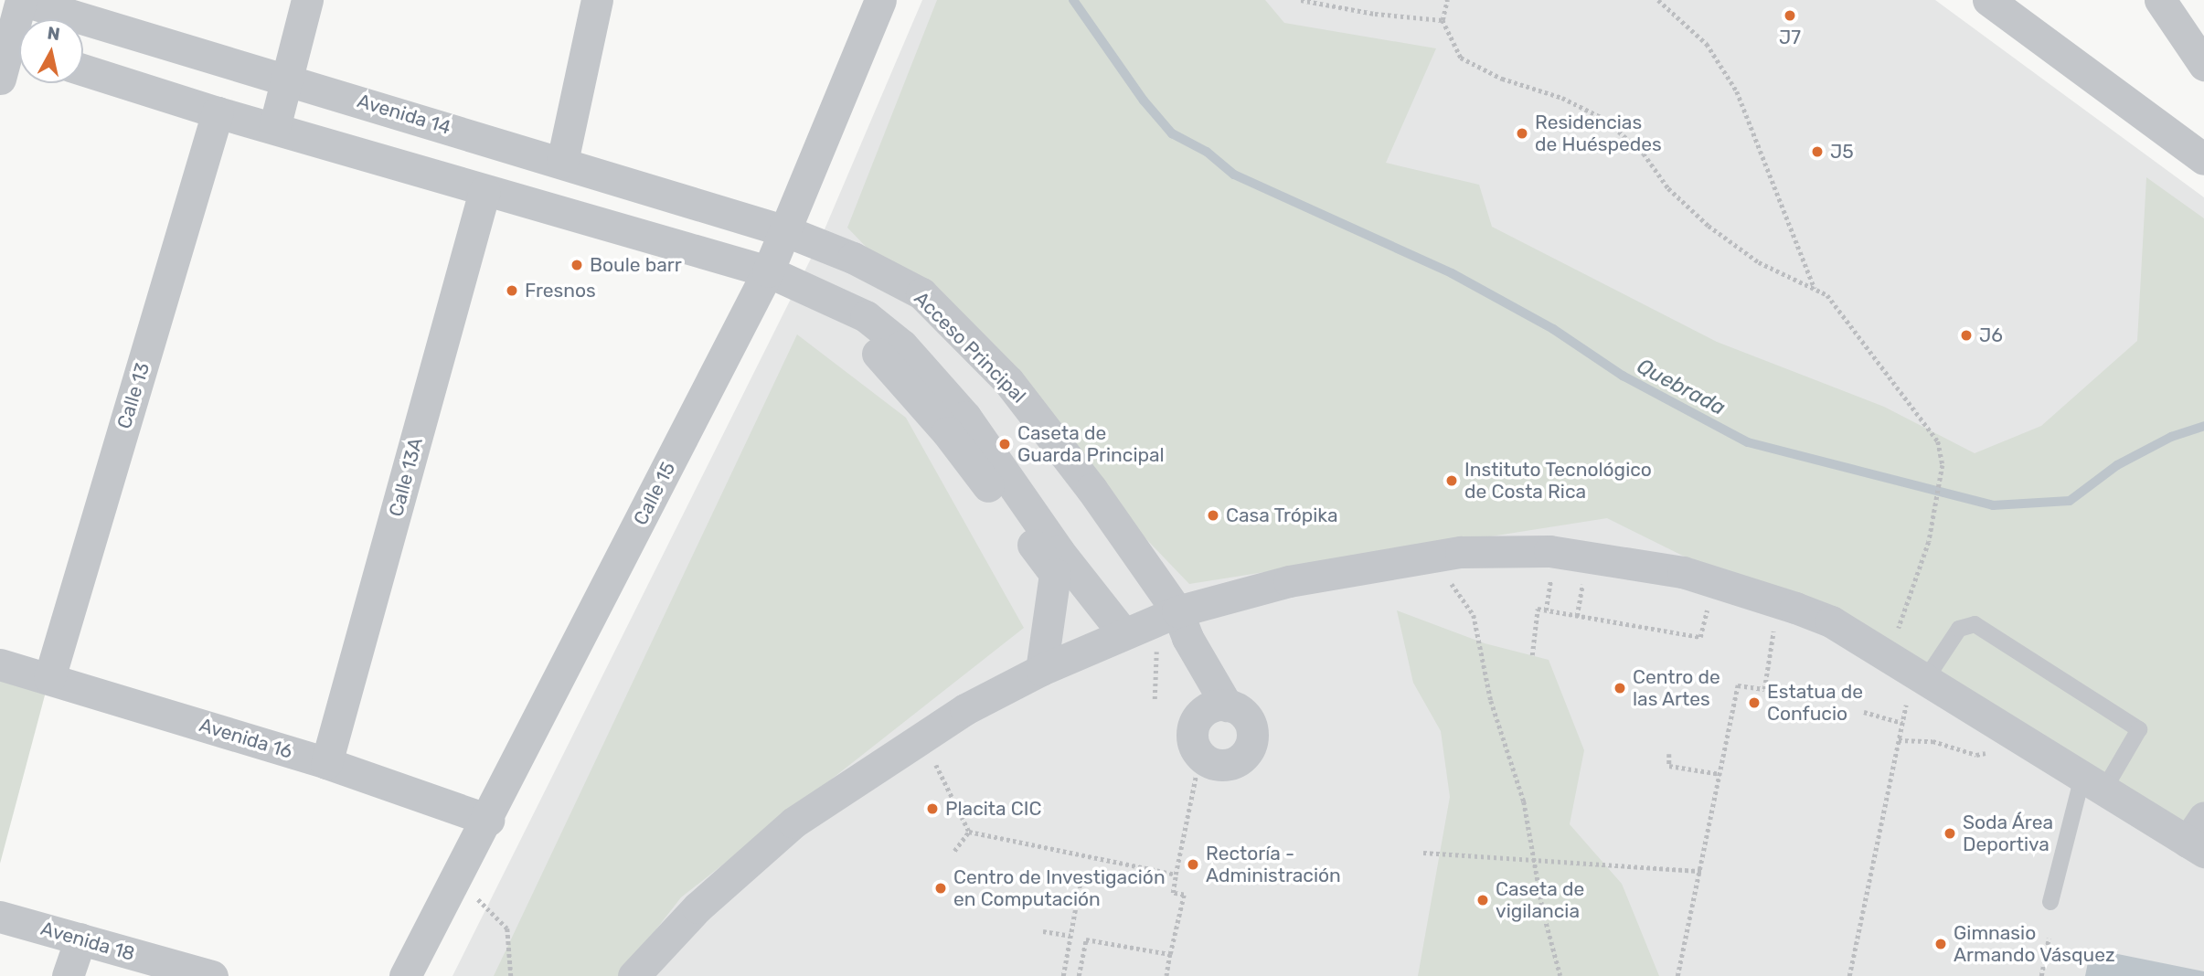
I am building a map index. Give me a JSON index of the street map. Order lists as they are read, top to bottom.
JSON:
{
  "streets": {
    "street": [
      "Avenida 14",
      "Acceso Principal",
      "Calle 13",
      "Calle 13A",
      "Calle 15",
      "Avenida 16",
      "Avenida 18"
    ]
  },
  "crossings": [
    ["Avenida 14", "Acceso Principal"],
    ["Avenida 14", "Calle 15"],
    ["Acceso Principal", "Calle 15"],
    ["Calle 13", "Avenida 16"],
    ["Calle 13A", "Avenida 16"],
    ["Calle 15", "Avenida 16"]
  ],
  "water": ["Quebrada"],
  "places": [
    "J7",
    "Residencias de Huéspedes",
    "J5",
    "Boule barr",
    "Fresnos",
    "J6",
    "Caseta de Guarda Principal",
    "Instituto Tecnológico de Costa Rica",
    "Casa Trópika",
    "Centro de las Artes",
    "Estatua de Confucio",
    "Placita CIC",
    "Soda Área Deportiva",
    "Rectoría - Administración",
    "Centro de Investigación en Computación",
    "Caseta de vigilancia",
    "Gimnasio Armando Vásquez"
  ],
  "north": "top"
}
